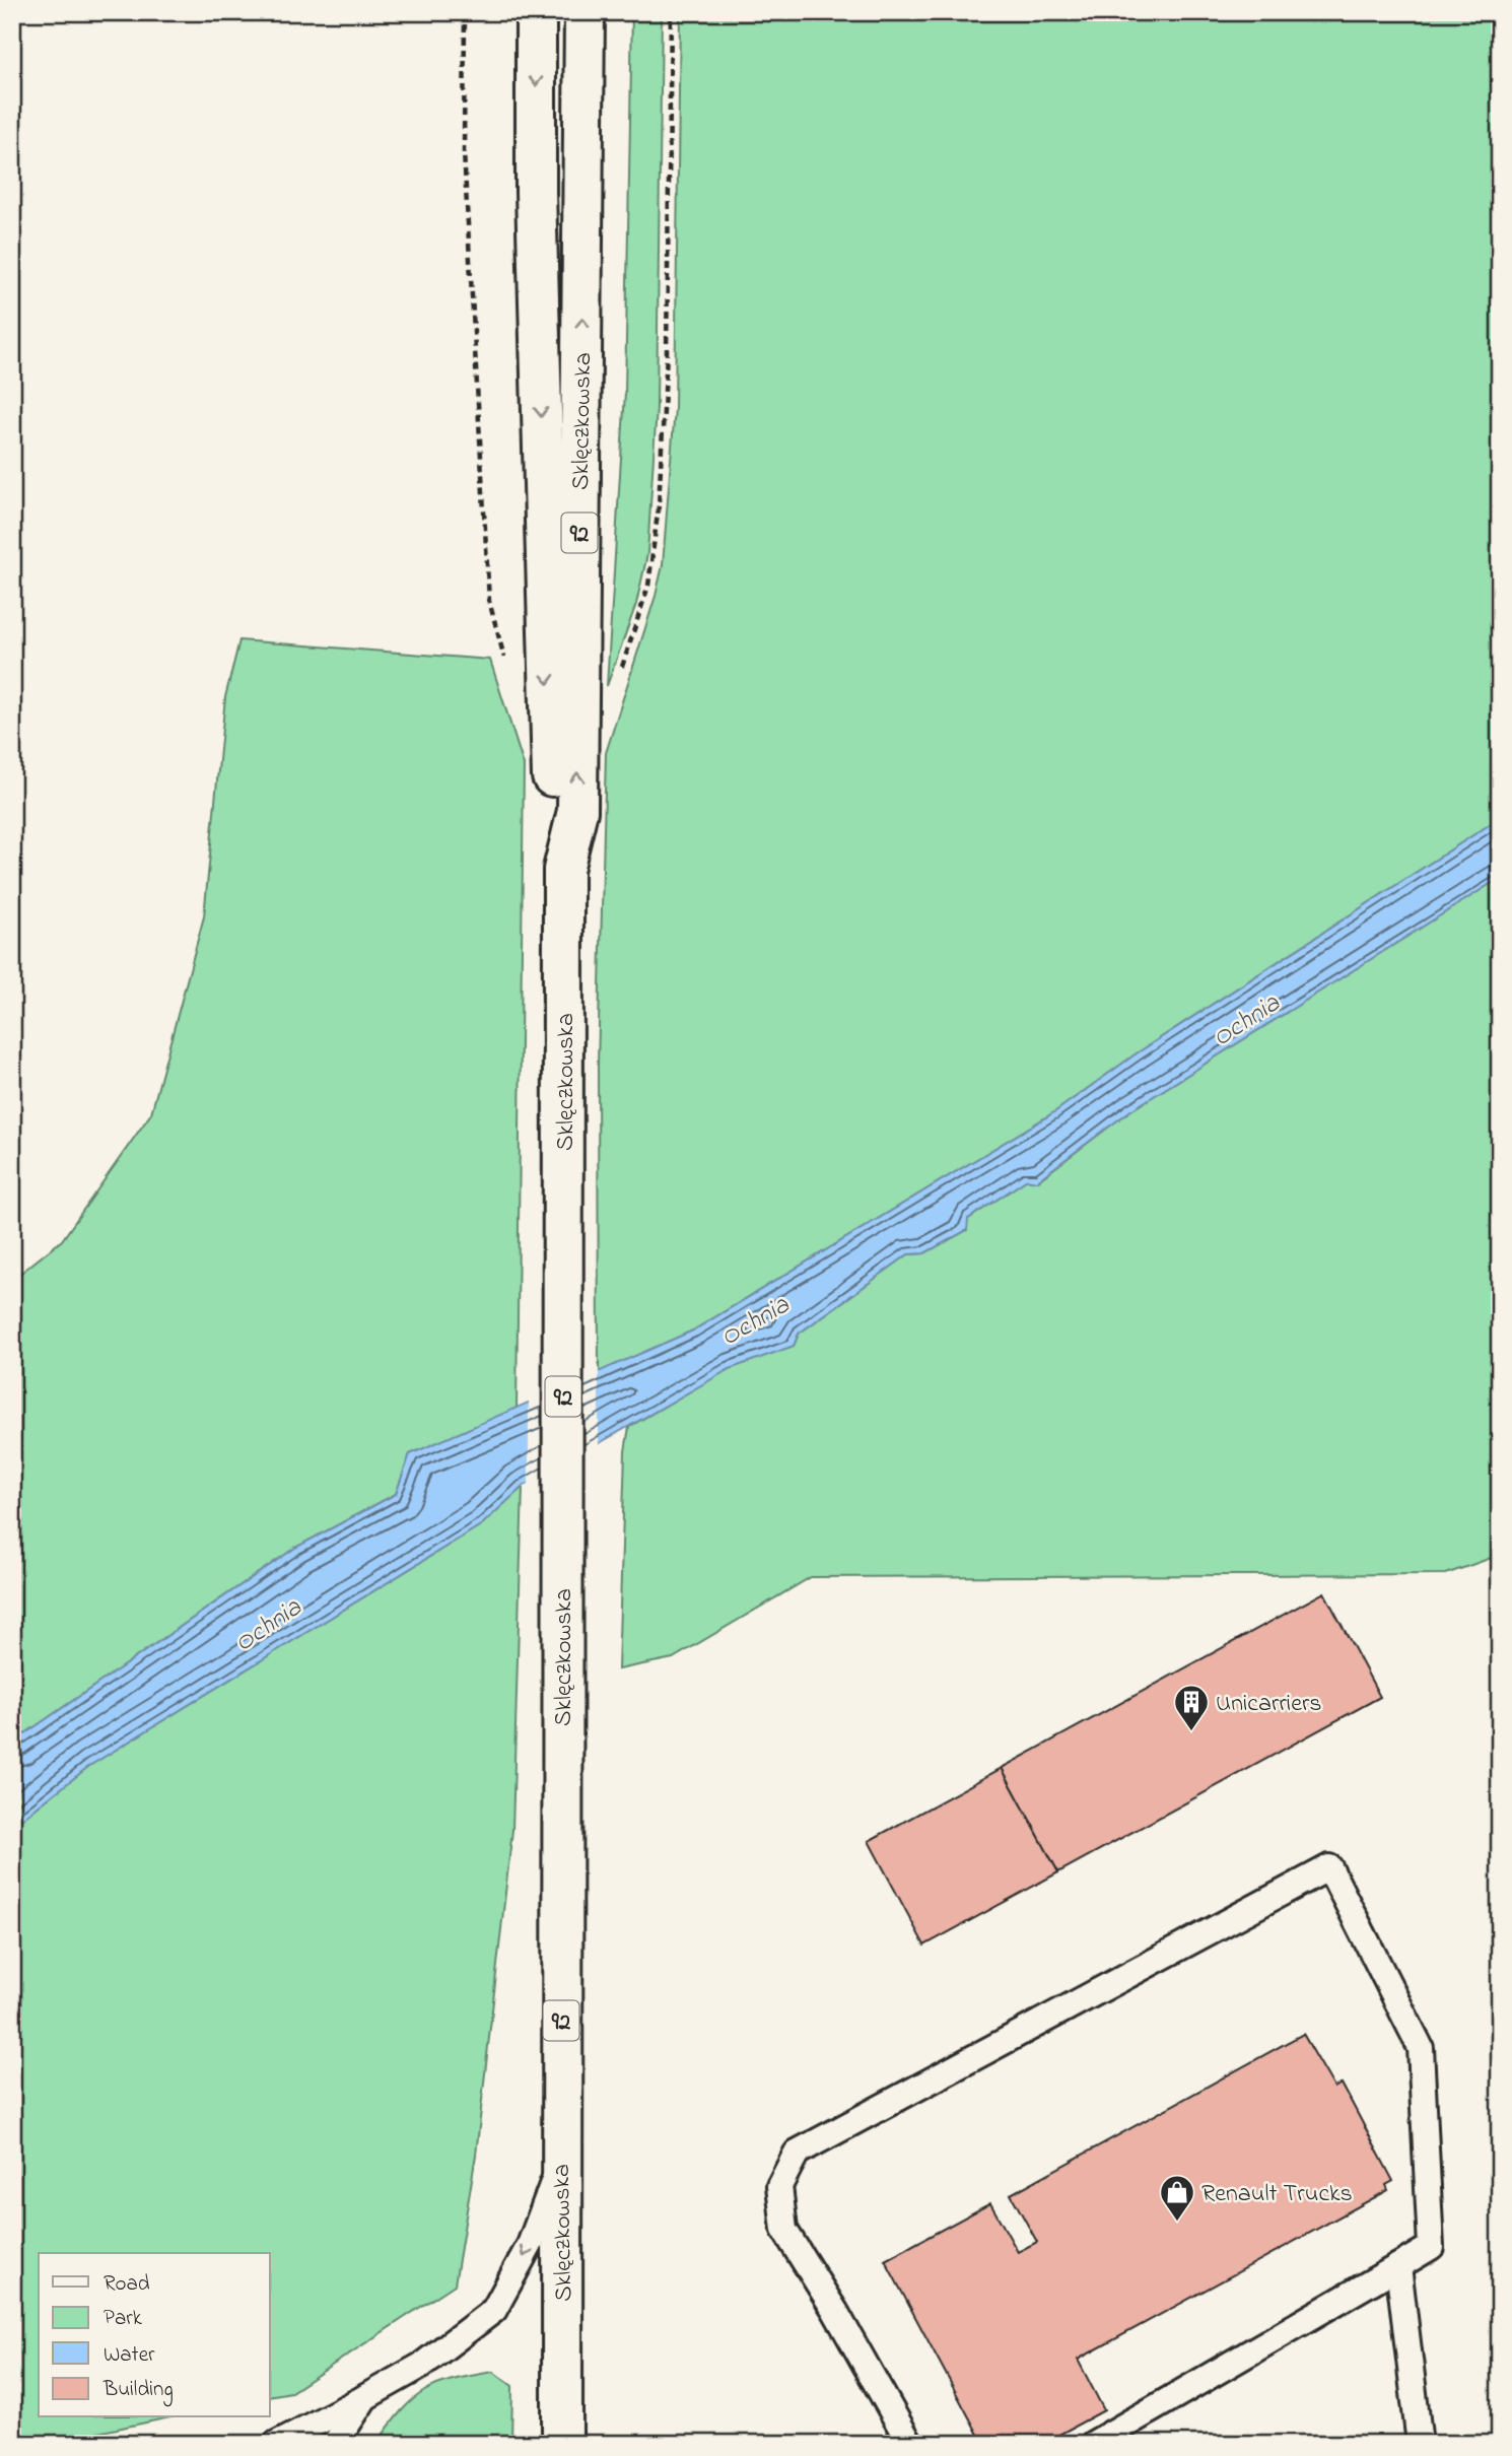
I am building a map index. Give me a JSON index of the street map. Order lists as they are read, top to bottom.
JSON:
{
  "streets": {
    "main road": ["Sklęczkowska", "92"]
  },
  "water": ["Ochnia"],
  "places": {
    "building": ["Unicarriers"],
    "shop": ["Renault Trucks"]
  },
  "legend": [
    "Road",
    "Park",
    "Water",
    "Building"
  ]
}
